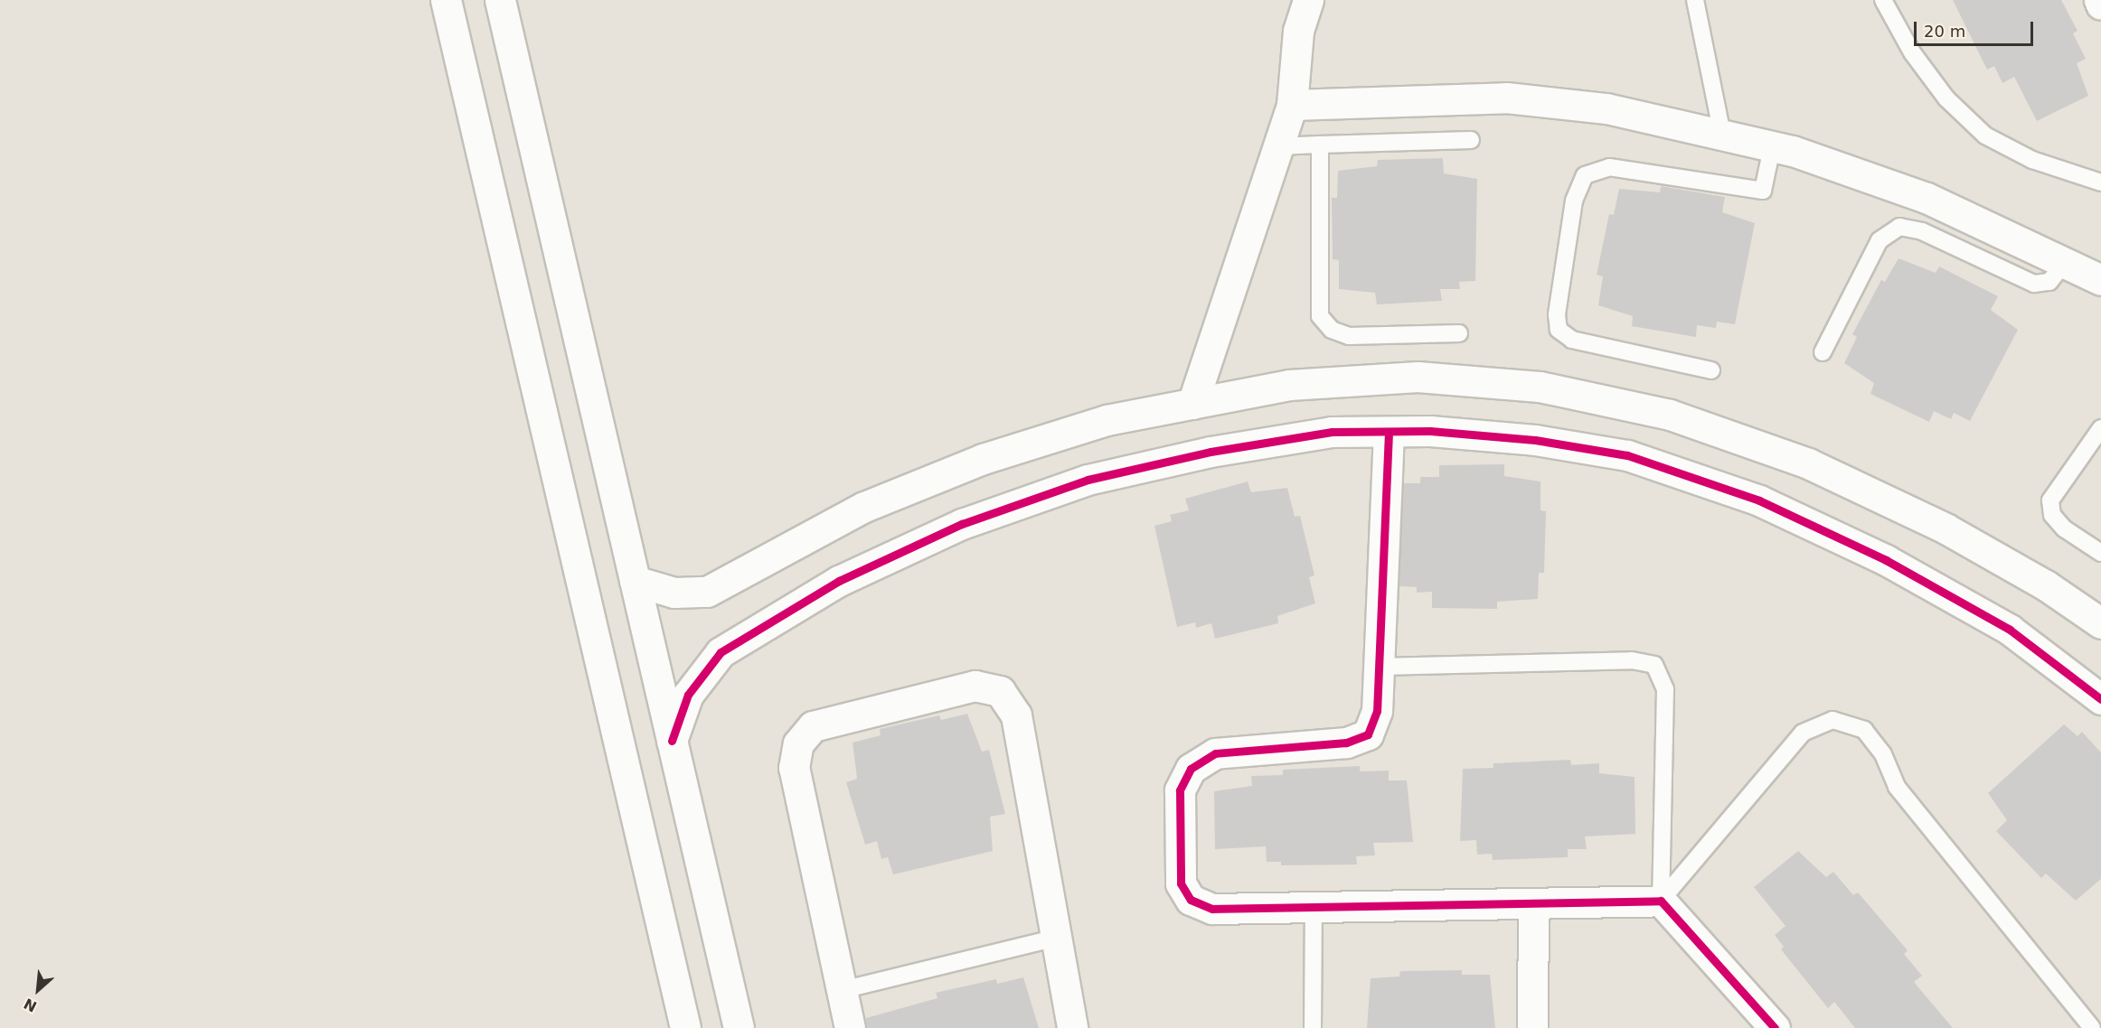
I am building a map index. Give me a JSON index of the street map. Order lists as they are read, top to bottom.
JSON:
{
  "scale_bar": "20 m",
  "north": "bottom left"
}
